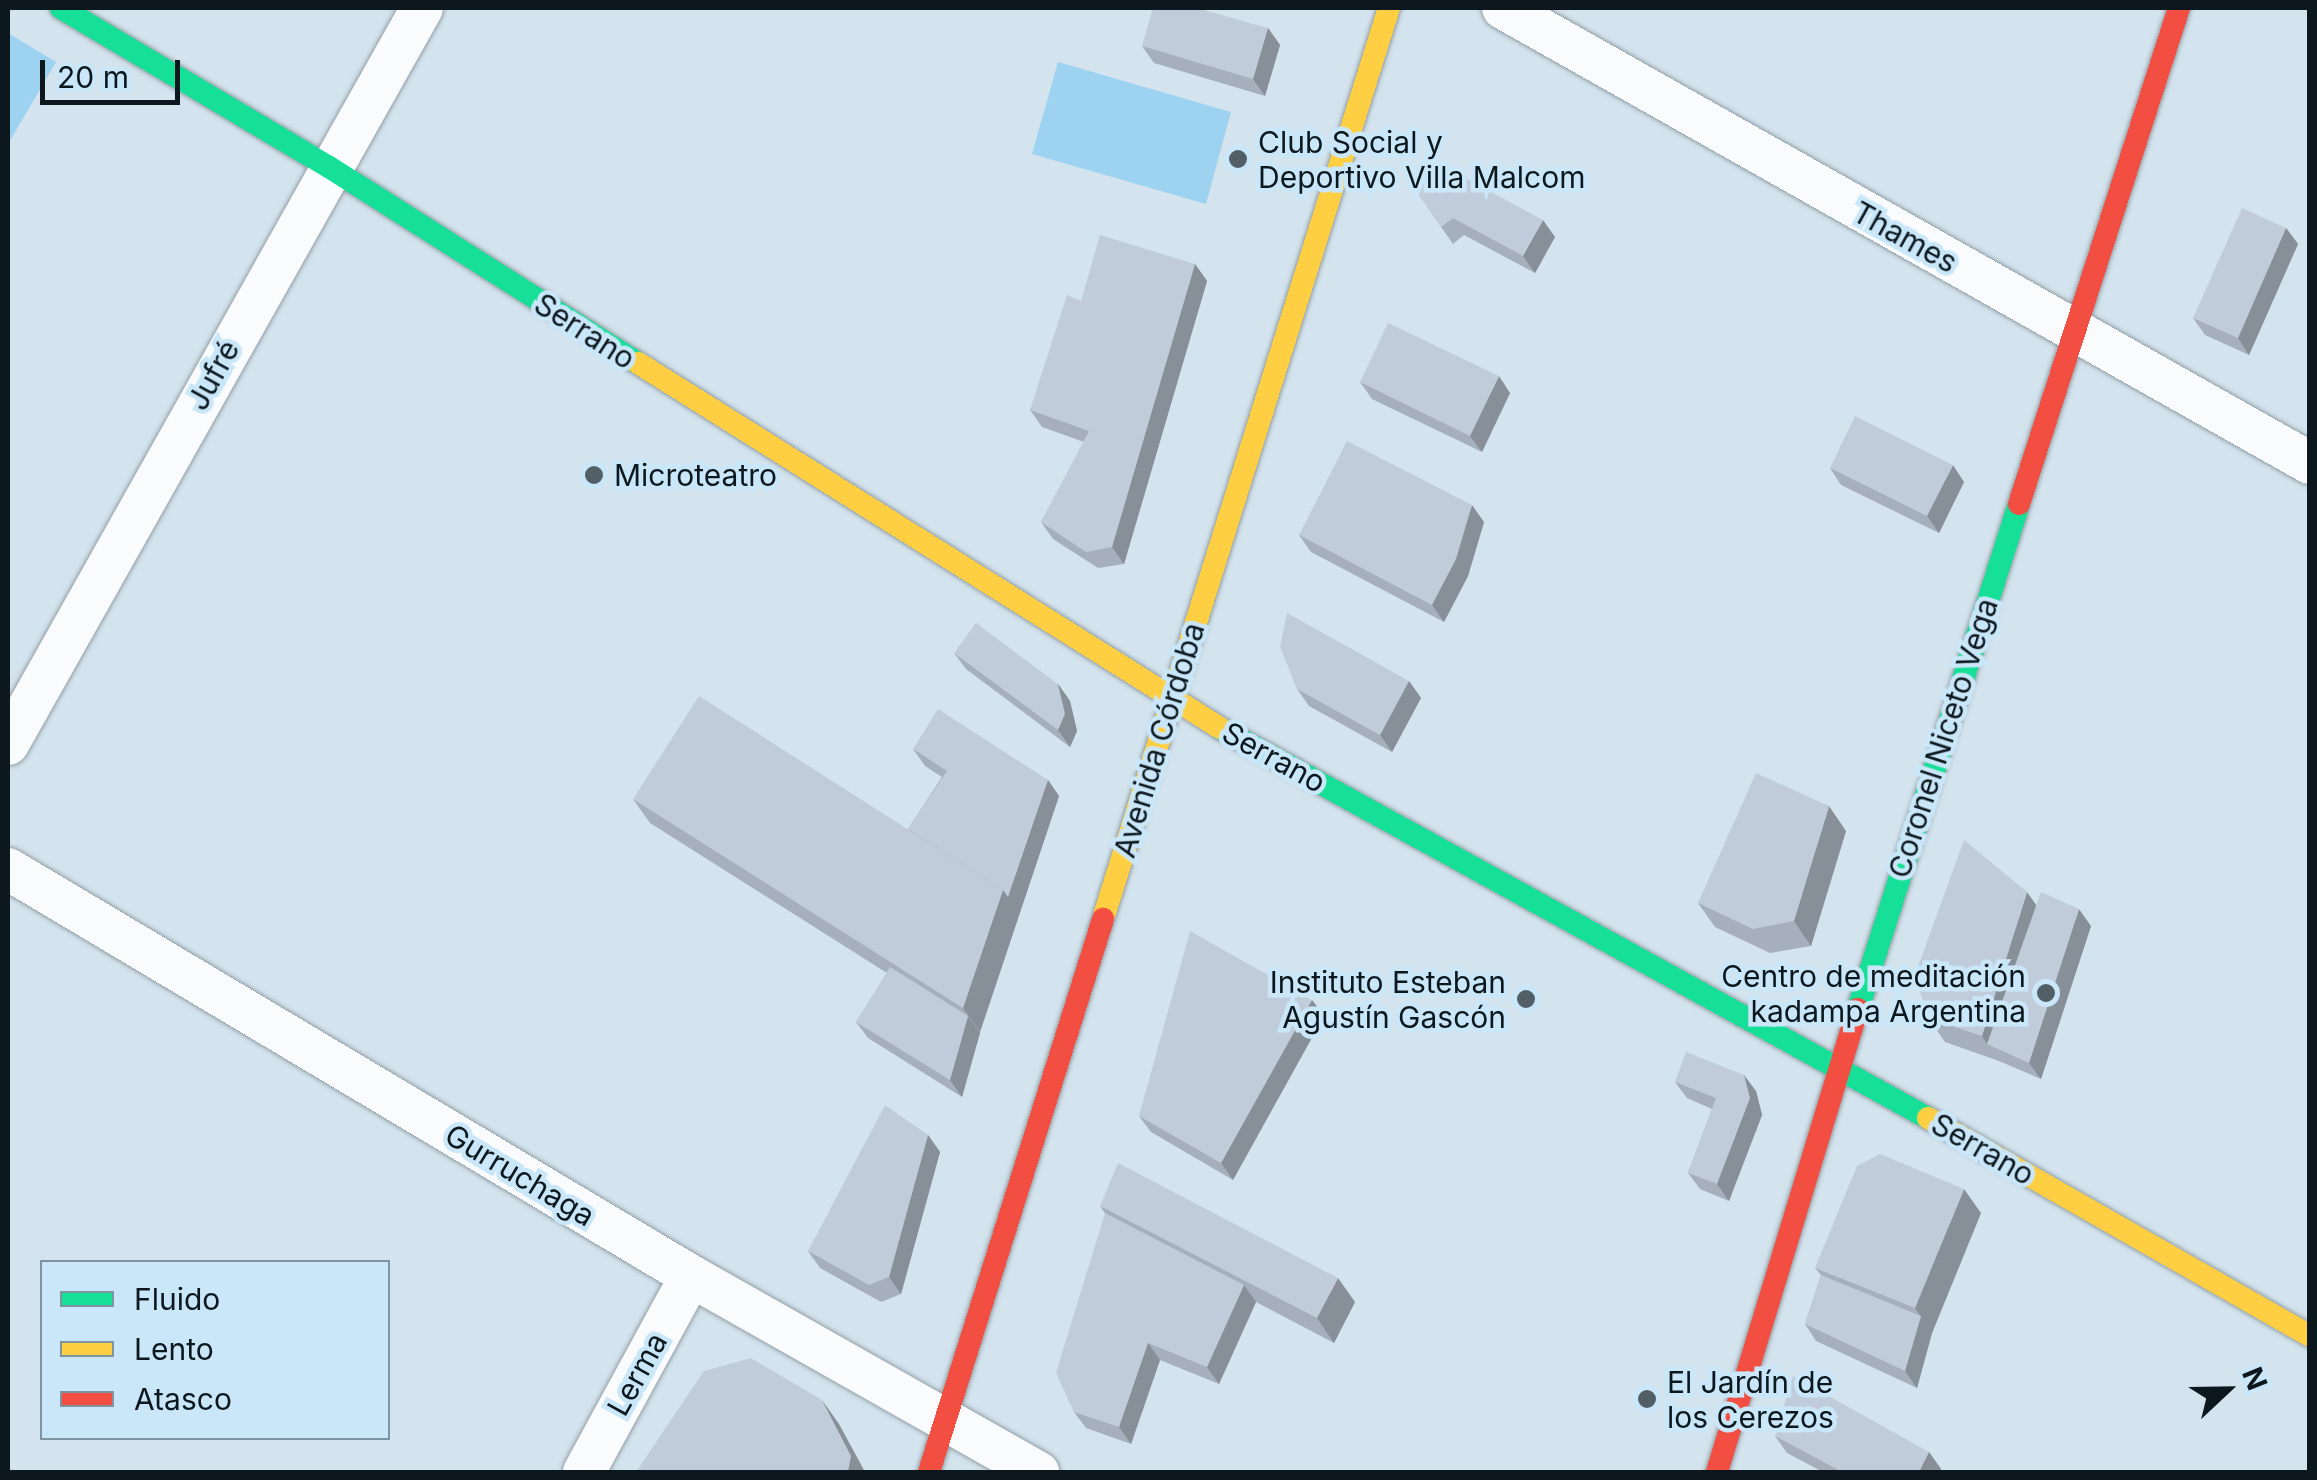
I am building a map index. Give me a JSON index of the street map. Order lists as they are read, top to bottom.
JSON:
{
  "streets": {
    "street": [
      "Thames",
      "Serrano",
      "Jufré",
      "Coronel Niceto Vega",
      "Avenida Córdoba",
      "Gurruchaga",
      "Lerma"
    ]
  },
  "crossings": [
    ["Thames", "Coronel Niceto Vega"],
    ["Serrano", "Jufré"],
    ["Serrano", "Coronel Niceto Vega"],
    ["Serrano", "Avenida Córdoba"],
    ["Avenida Córdoba", "Gurruchaga"],
    ["Gurruchaga", "Lerma"]
  ],
  "places": [
    "Club Social y Deportivo Villa Malcom",
    "Microteatro",
    "Centro de meditación kadampa Argentina",
    "Instituto Esteban Agustín Gascón",
    "El Jardín de los Cerezos"
  ],
  "legend": ["Fluido", "Lento", "Atasco"],
  "scale_bar": "20 m",
  "north": "right"
}
